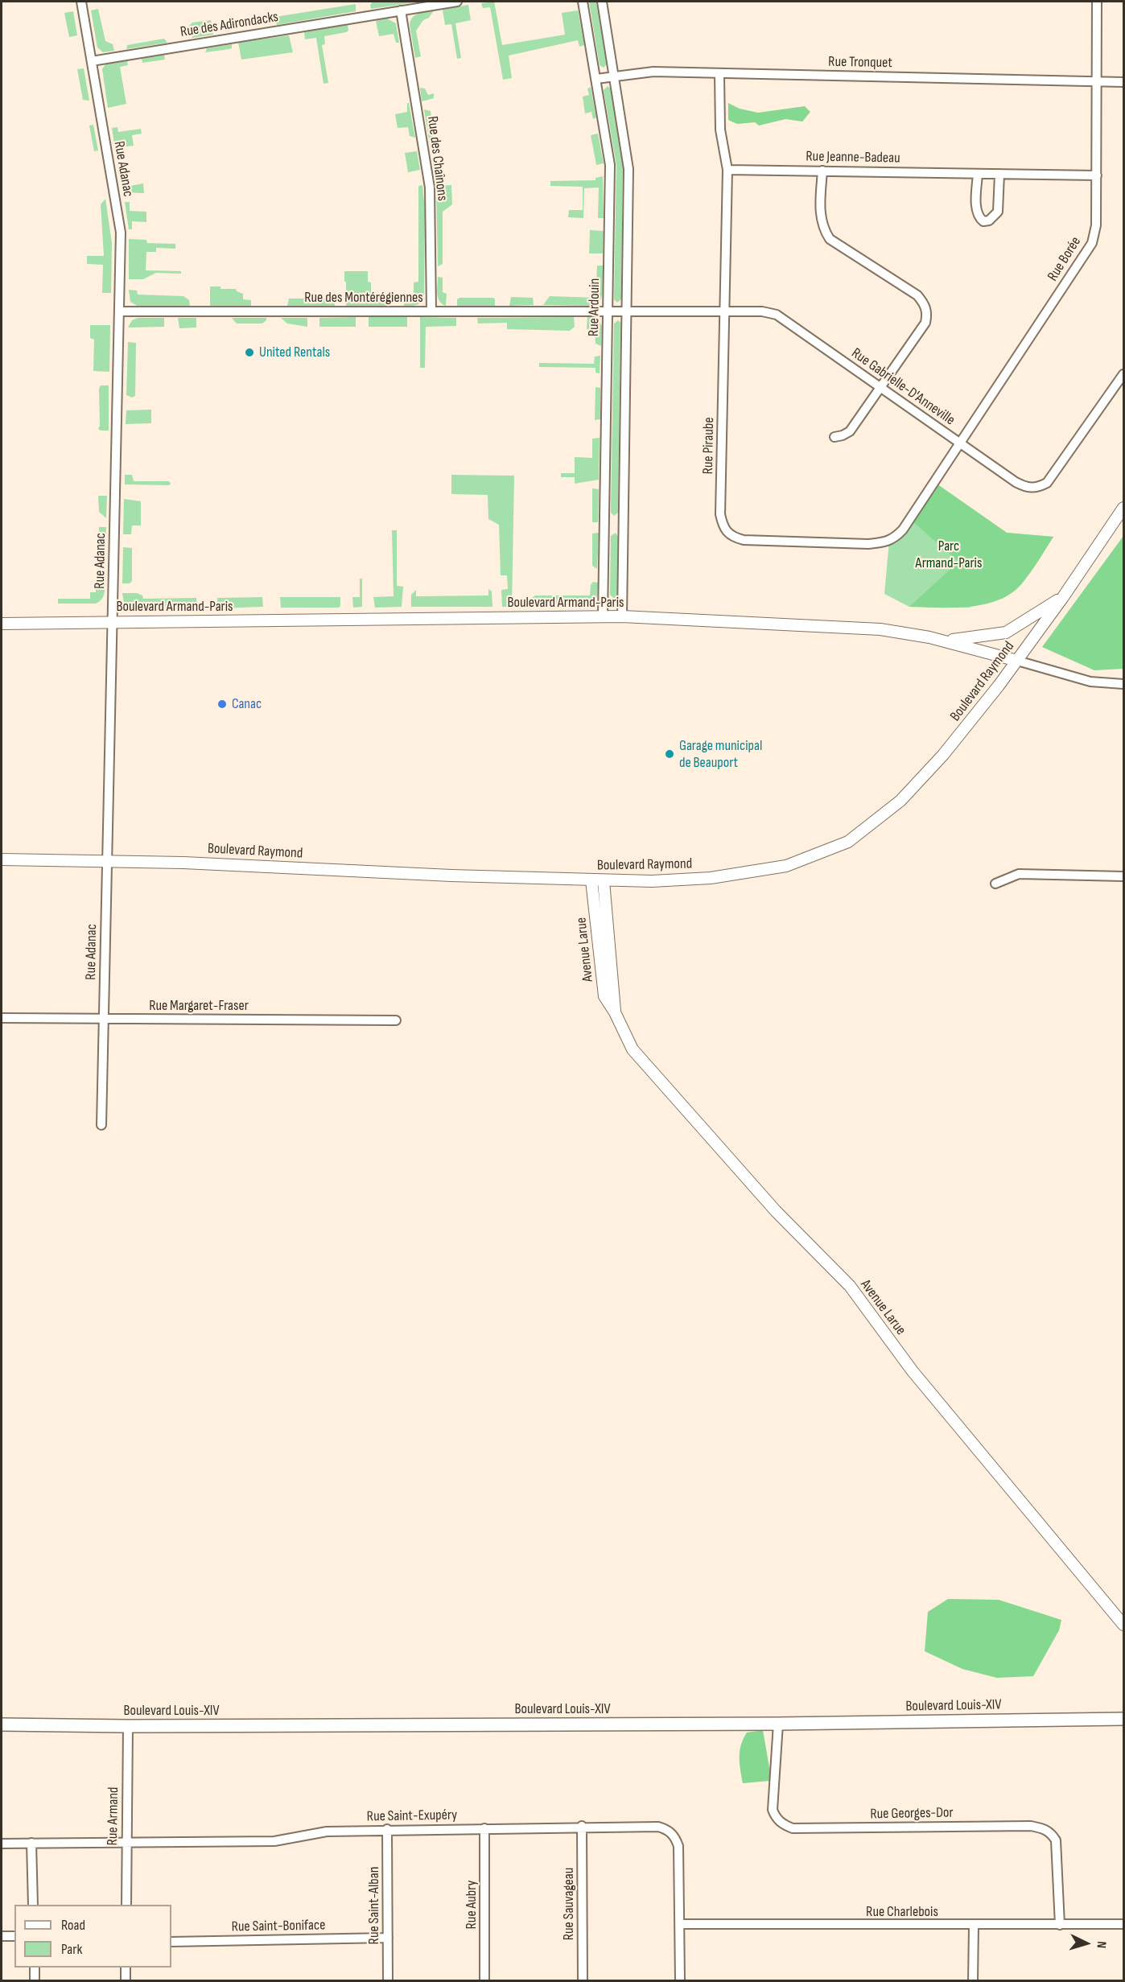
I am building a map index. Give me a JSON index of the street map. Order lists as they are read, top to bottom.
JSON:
{
  "streets": {
    "main road": ["Boulevard Louis-XIV"],
    "street": [
      "Rue des Adirondacks",
      "Rue Tronquet",
      "Rue Jeanne-Badeau",
      "Rue des Chaînons",
      "Rue Adanac",
      "Rue Borée",
      "Rue des Montérégiennes",
      "Rue Ardouin",
      "Rue Gabrielle-D'Anneville",
      "Rue Piraube",
      "Boulevard Armand-Paris",
      "Boulevard Raymond",
      "Avenue Larue",
      "Rue Margaret-Fraser",
      "Rue Georges-Dor",
      "Rue Armand",
      "Rue Saint-Exupéry",
      "Rue Sauvageau",
      "Rue Aubry",
      "Rue Saint-Alban",
      "Rue Charlebois",
      "Rue Saint-Boniface"
    ]
  },
  "crossings": [
    ["Rue des Adirondacks", "Rue des Chaînons"],
    ["Rue des Adirondacks", "Rue Adanac"],
    ["Rue Tronquet", "Rue Borée"],
    ["Rue Tronquet", "Rue Ardouin"],
    ["Rue Tronquet", "Rue Piraube"],
    ["Rue Jeanne-Badeau", "Rue Borée"],
    ["Rue Jeanne-Badeau", "Rue Piraube"],
    ["Rue des Chaînons", "Rue des Montérégiennes"],
    ["Rue Adanac", "Rue des Montérégiennes"],
    ["Rue Adanac", "Boulevard Armand-Paris"],
    ["Rue Adanac", "Boulevard Raymond"],
    ["Rue Adanac", "Rue Margaret-Fraser"],
    ["Rue Borée", "Rue Gabrielle-D'Anneville"],
    ["Rue Borée", "Rue Piraube"],
    ["Rue des Montérégiennes", "Rue Ardouin"],
    ["Rue des Montérégiennes", "Rue Gabrielle-D'Anneville"],
    ["Rue Ardouin", "Rue Gabrielle-D'Anneville"],
    ["Rue Ardouin", "Boulevard Armand-Paris"],
    ["Rue Gabrielle-D'Anneville", "Rue Piraube"],
    ["Boulevard Armand-Paris", "Boulevard Raymond"],
    ["Boulevard Raymond", "Avenue Larue"],
    ["Boulevard Louis-XIV", "Rue Georges-Dor"],
    ["Boulevard Louis-XIV", "Rue Armand"],
    ["Rue Georges-Dor", "Rue Charlebois"],
    ["Rue Armand", "Rue Saint-Exupéry"],
    ["Rue Saint-Exupéry", "Rue Sauvageau"],
    ["Rue Saint-Exupéry", "Rue Aubry"],
    ["Rue Saint-Exupéry", "Rue Saint-Alban"],
    ["Rue Saint-Exupéry", "Rue Charlebois"],
    ["Rue Saint-Alban", "Rue Saint-Boniface"]
  ],
  "parks": ["Parc Armand-Paris"],
  "places": ["United Rentals", "Canac", "Garage municipal de Beauport"],
  "legend": ["Road", "Park"],
  "north": "right"
}
